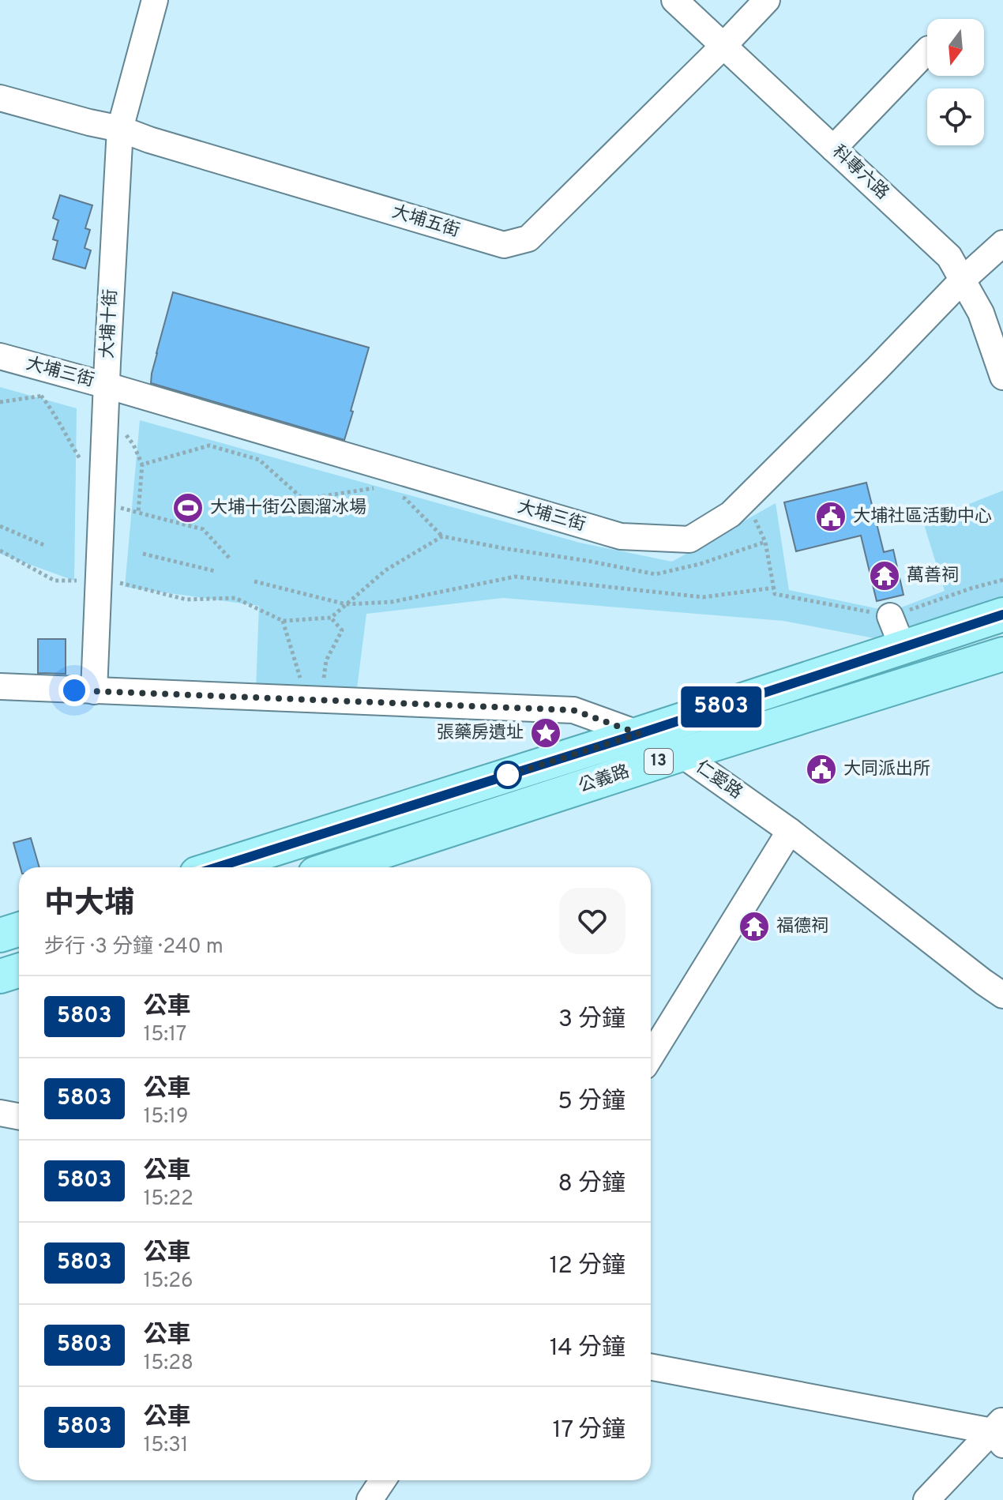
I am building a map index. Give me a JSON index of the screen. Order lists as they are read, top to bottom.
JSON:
{
  "streets": {
    "main road": ["13", "公義路"],
    "street": [
      "科專六路",
      "大埔五街",
      "大埔十街",
      "大埔三街",
      "仁愛路"
    ]
  },
  "crossings": [
    ["科專六路", "大埔五街"],
    ["科專六路", "大埔三街"],
    ["大埔五街", "大埔十街"],
    ["大埔十街", "大埔三街"],
    ["大埔十街", "仁愛路"],
    ["公義路", "仁愛路"]
  ],
  "places": {
    "sports": ["大埔十街公園溜冰場"],
    "public building": ["大埔社區活動中心", "大同派出所"],
    "temple": ["萬善祠", "福德祠"],
    "place": ["張藥房遺址"]
  },
  "lines": ["bus line 5803"],
  "north": "bottom",
  "page": {
    "on_map": "5803",
    "heading": ["中大埔", "步行 · 3 分鐘 · 240 m"],
    "list": [
      {
        "mark": "5803",
        "name": "公車",
        "note": "15:17",
        "value": "3 分鐘"
      },
      {
        "mark": "5803",
        "name": "公車",
        "note": "15:19",
        "value": "5 分鐘"
      },
      {
        "mark": "5803",
        "name": "公車",
        "note": "15:22",
        "value": "8 分鐘"
      },
      {
        "mark": "5803",
        "name": "公車",
        "note": "15:26",
        "value": "12 分鐘"
      },
      {
        "mark": "5803",
        "name": "公車",
        "note": "15:28",
        "value": "14 分鐘"
      },
      {
        "mark": "5803",
        "name": "公車",
        "note": "15:31",
        "value": "17 分鐘"
      }
    ]
  }
}
